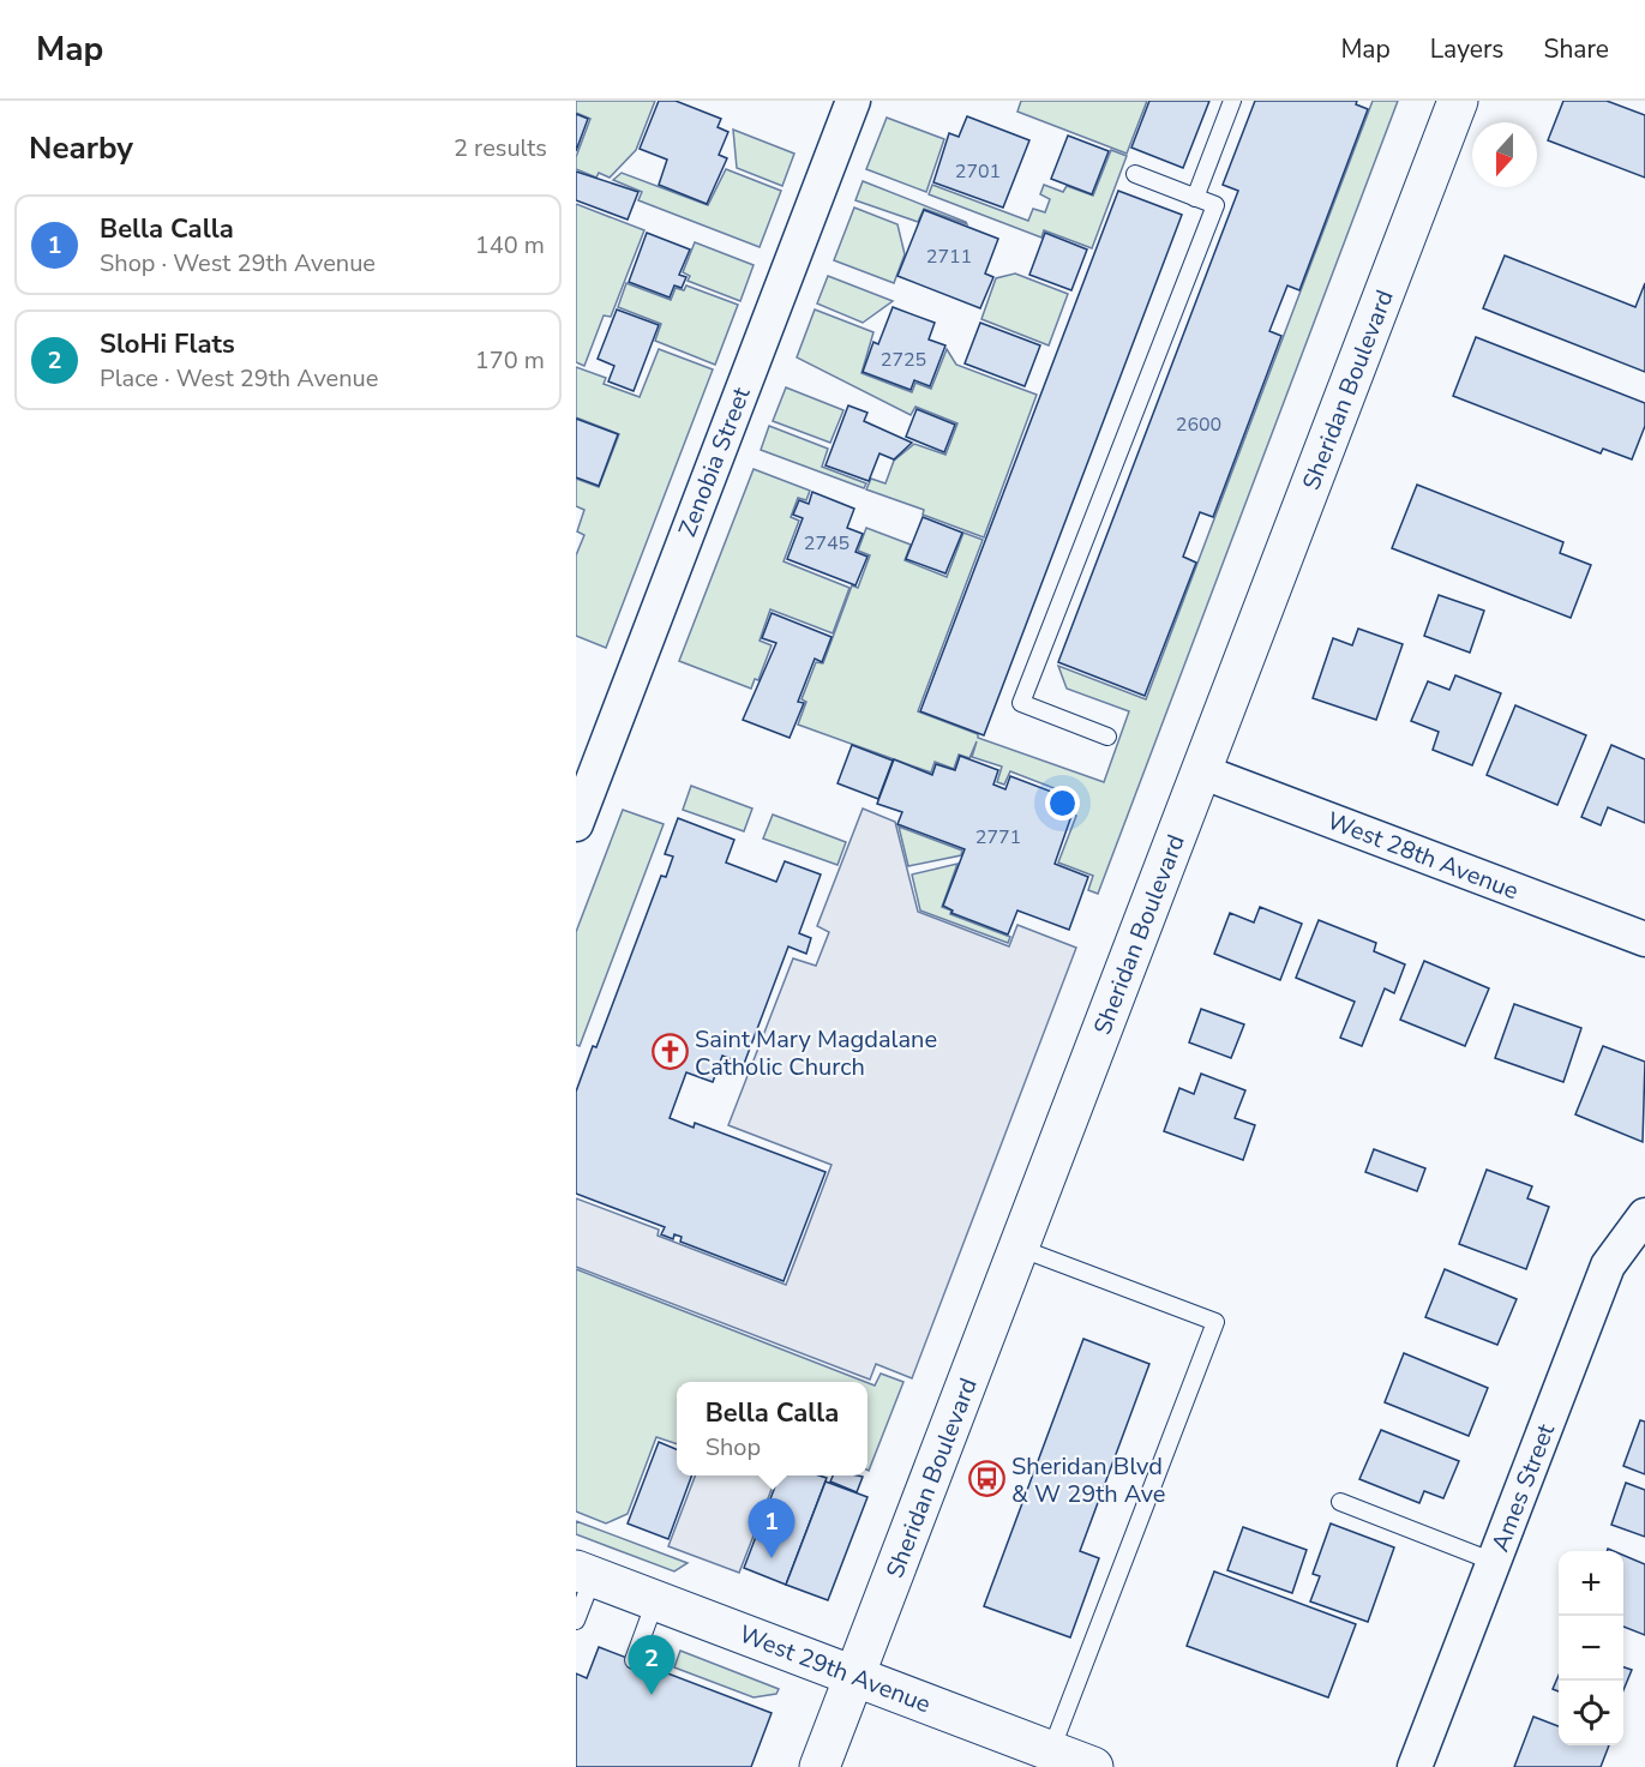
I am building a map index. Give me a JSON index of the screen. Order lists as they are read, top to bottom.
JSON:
{
  "streets": {
    "main road": ["Sheridan Boulevard", "West 29th Avenue"],
    "street": ["Zenobia Street", "West 28th Avenue", "Ames Street"]
  },
  "crossings": [
    ["Sheridan Boulevard", "West 28th Avenue"],
    ["Sheridan Boulevard", "West 29th Avenue"]
  ],
  "places": {
    "church": ["Saint Mary Magdalane Catholic Church"],
    "bus stop": ["Sheridan Blvd & W 29th Ave"]
  },
  "house_numbers": [
    "2701",
    "2711",
    "2725",
    "2600",
    "2745",
    "2771"
  ],
  "north": "bottom",
  "page": {
    "header": "Map",
    "nav": ["Map", "Layers", "Share"],
    "heading": ["Nearby", "2 results"],
    "list": [
      {
        "mark": "1",
        "name": "Bella Calla",
        "note": "Shop · West 29th Avenue",
        "value": "140 m"
      },
      {
        "mark": "2",
        "name": "SloHi Flats",
        "note": "Place · West 29th Avenue",
        "value": "170 m"
      }
    ],
    "popup": ["Bella Calla", "Shop"],
    "pins": ["1", "2"],
    "map_buttons": ["+", "−"]
  }
}
